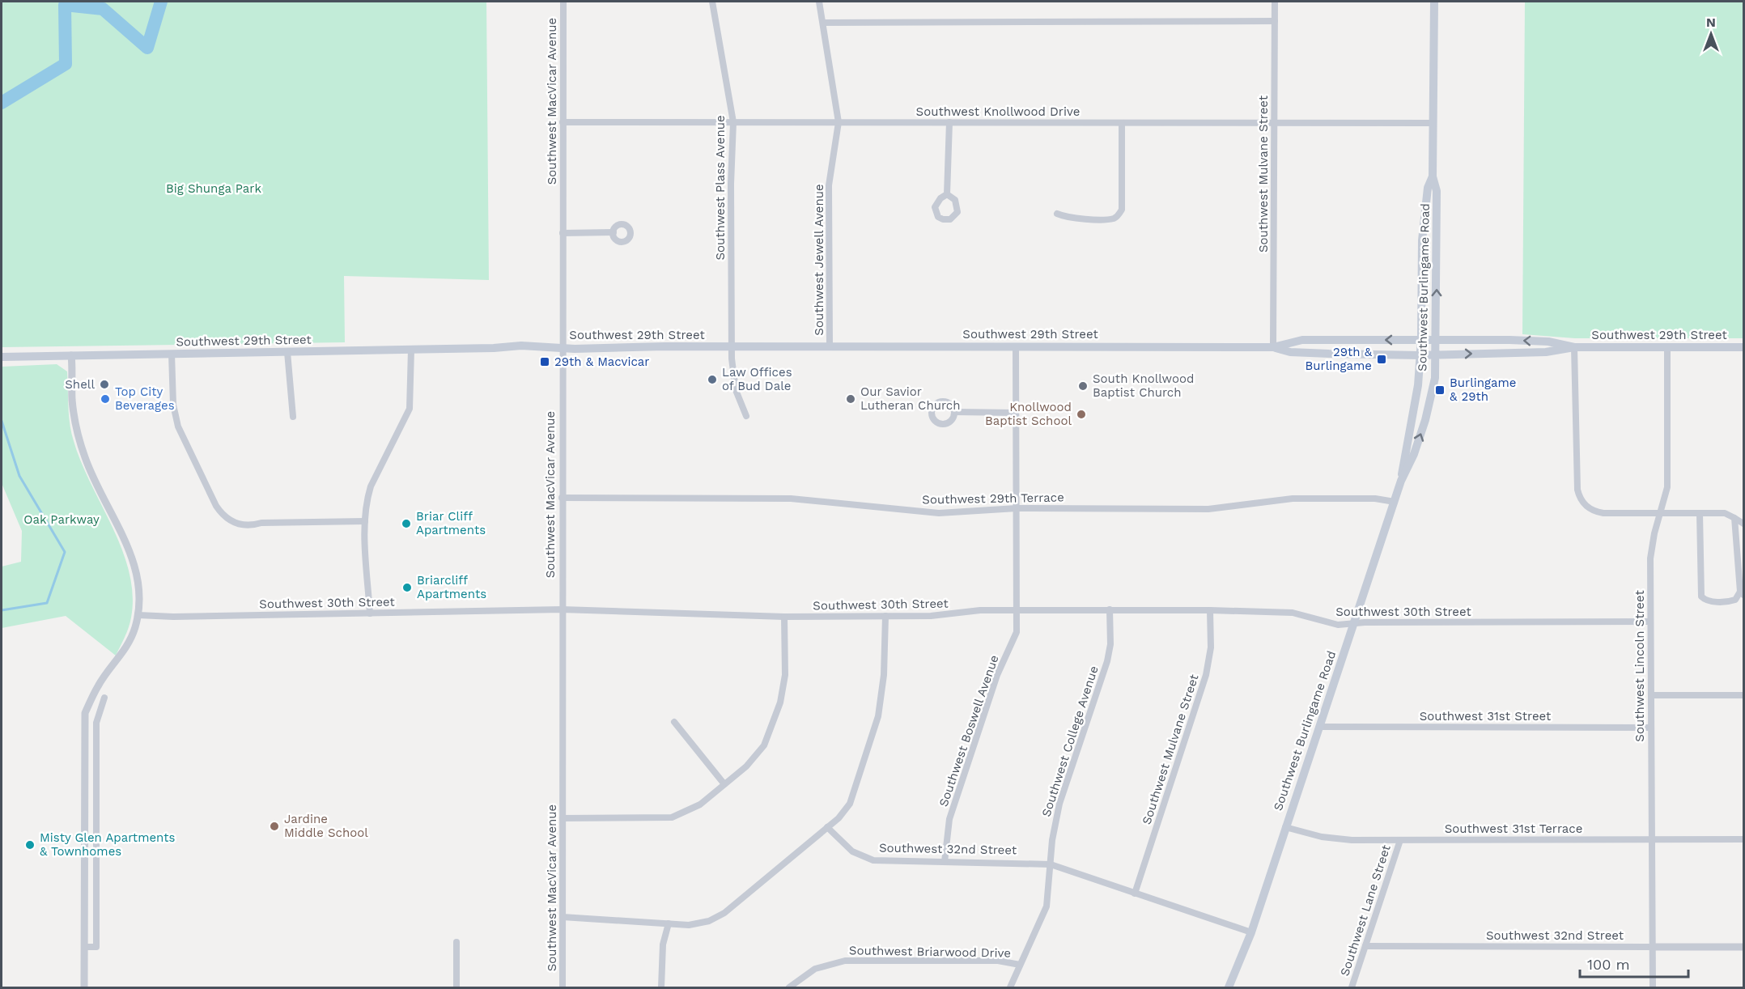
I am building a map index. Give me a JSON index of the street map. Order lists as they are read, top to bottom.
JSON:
{
  "streets": {
    "main road": ["Southwest Burlingame Road", "Southwest 29th Street"],
    "street": [
      "Southwest MacVicar Avenue",
      "Southwest Knollwood Drive",
      "Southwest Mulvane Street",
      "Southwest Plass Avenue",
      "Southwest Jewell Avenue",
      "Southwest 29th Terrace",
      "Southwest 30th Street",
      "Southwest Lincoln Street",
      "Southwest 31st Street",
      "Southwest Boswell Avenue",
      "Southwest College Avenue",
      "Southwest 31st Terrace",
      "Southwest 32nd Street",
      "Southwest Lane Street",
      "Southwest Briarwood Drive"
    ]
  },
  "crossings": [
    ["Southwest MacVicar Avenue", "Southwest Knollwood Drive"],
    ["Southwest MacVicar Avenue", "Southwest 29th Street"],
    ["Southwest MacVicar Avenue", "Southwest 29th Terrace"],
    ["Southwest MacVicar Avenue", "Southwest 30th Street"],
    ["Southwest Knollwood Drive", "Southwest Mulvane Street"],
    ["Southwest Knollwood Drive", "Southwest Plass Avenue"],
    ["Southwest Knollwood Drive", "Southwest Jewell Avenue"],
    ["Southwest Knollwood Drive", "Southwest Burlingame Road"],
    ["Southwest Mulvane Street", "Southwest 29th Street"],
    ["Southwest Mulvane Street", "Southwest 30th Street"],
    ["Southwest Mulvane Street", "Southwest 32nd Street"],
    ["Southwest Plass Avenue", "Southwest 29th Street"],
    ["Southwest Jewell Avenue", "Southwest 29th Street"],
    ["Southwest Burlingame Road", "Southwest 29th Street"],
    ["Southwest Burlingame Road", "Southwest 29th Terrace"],
    ["Southwest Burlingame Road", "Southwest 30th Street"],
    ["Southwest Burlingame Road", "Southwest 31st Street"],
    ["Southwest Burlingame Road", "Southwest 31st Terrace"],
    ["Southwest Burlingame Road", "Southwest 32nd Street"],
    ["Southwest 29th Street", "Southwest Lincoln Street"],
    ["Southwest 29th Street", "Southwest Boswell Avenue"],
    ["Southwest 29th Terrace", "Southwest Boswell Avenue"],
    ["Southwest 30th Street", "Southwest Lincoln Street"],
    ["Southwest 30th Street", "Southwest Boswell Avenue"],
    ["Southwest 30th Street", "Southwest College Avenue"],
    ["Southwest Lincoln Street", "Southwest 31st Street"],
    ["Southwest Lincoln Street", "Southwest 31st Terrace"],
    ["Southwest Lincoln Street", "Southwest 32nd Street"],
    ["Southwest Boswell Avenue", "Southwest 32nd Street"],
    ["Southwest College Avenue", "Southwest 32nd Street"],
    ["Southwest College Avenue", "Southwest Briarwood Drive"],
    ["Southwest 31st Terrace", "Southwest Lane Street"],
    ["Southwest 32nd Street", "Southwest Lane Street"]
  ],
  "parks": ["Big Shunga Park", "Oak Parkway"],
  "places": {
    "transit": ["29th & Burlingame", "29th & Macvicar", "Burlingame & 29th"],
    "other": [
      "Law Offices of Bud Dale",
      "Shell",
      "South Knollwood Baptist Church",
      "Top City Beverages",
      "Our Savior Lutheran Church",
      "Knollwood Baptist School",
      "Briar Cliff Apartments",
      "Briarcliff Apartments",
      "Jardine Middle School",
      "Misty Glen Apartments & Townhomes"
    ]
  },
  "scale_bar": "100 m",
  "north": "top"
}
